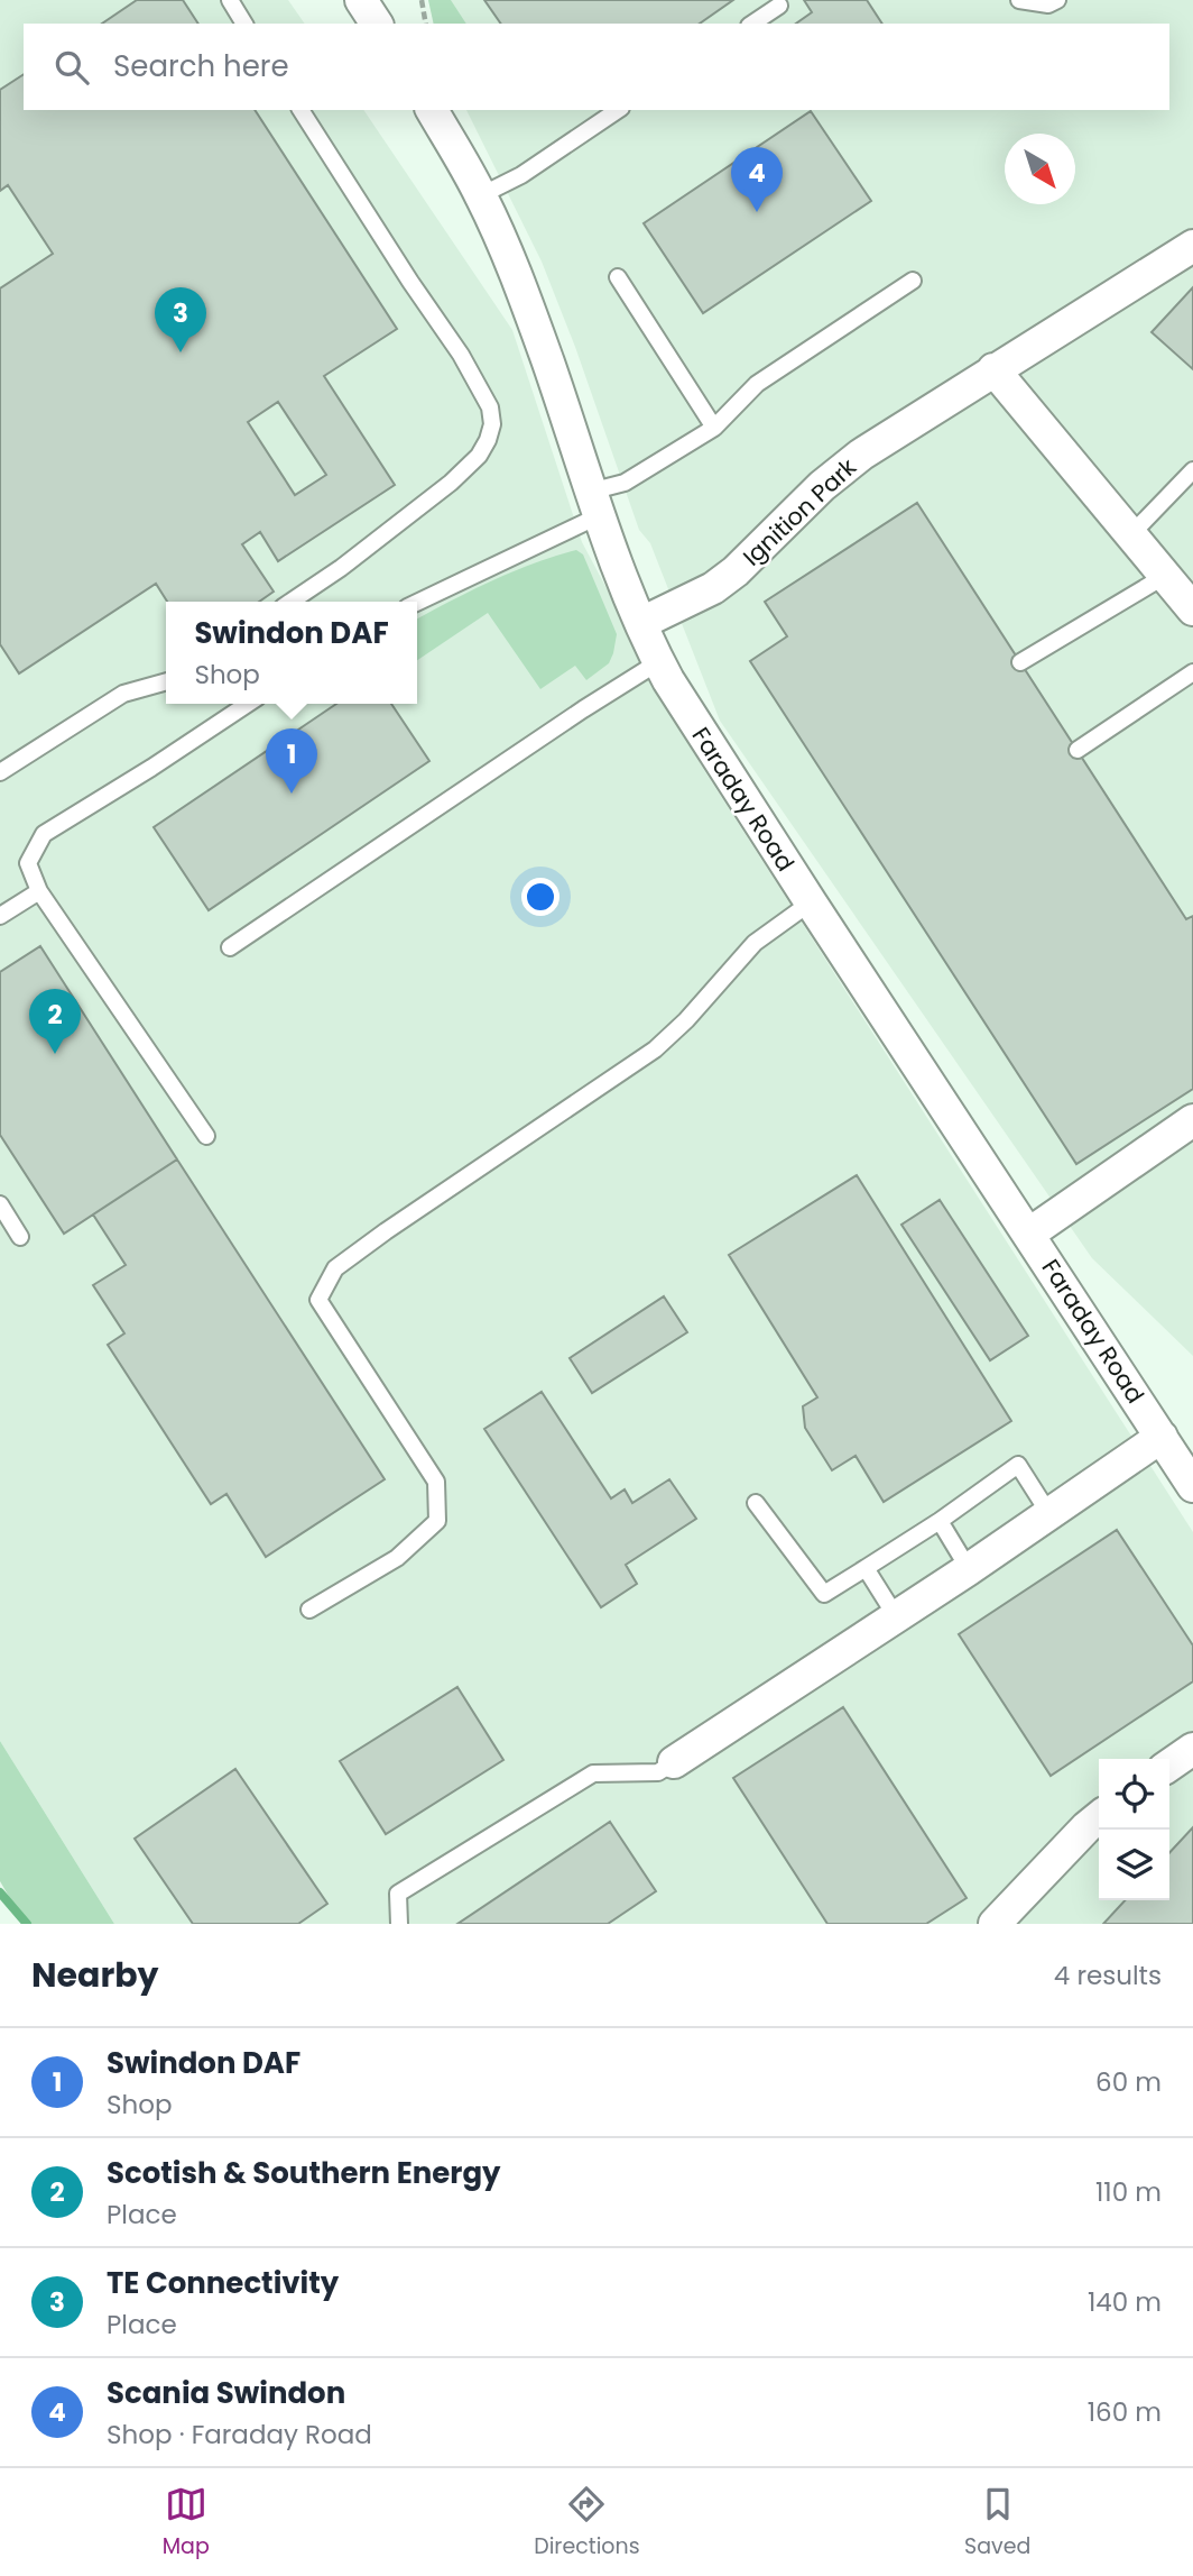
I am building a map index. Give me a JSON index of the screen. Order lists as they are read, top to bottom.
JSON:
{
  "streets": {
    "street": ["Ignition Park", "Faraday Road"]
  },
  "crossings": [
    ["Ignition Park", "Faraday Road"]
  ],
  "north": "bottom right",
  "page": {
    "search": "Search here",
    "pins": [
      "4",
      "3",
      "1",
      "2"
    ],
    "popup": ["Swindon DAF", "Shop"],
    "heading": ["Nearby", "4 results"],
    "list": [
      {
        "mark": "1",
        "name": "Swindon DAF",
        "note": "Shop",
        "value": "60 m"
      },
      {
        "mark": "2",
        "name": "Scotish & Southern Energy",
        "note": "Place",
        "value": "110 m"
      },
      {
        "mark": "3",
        "name": "TE Connectivity",
        "note": "Place",
        "value": "140 m"
      },
      {
        "mark": "4",
        "name": "Scania Swindon",
        "note": "Shop · Faraday Road",
        "value": "160 m"
      }
    ],
    "nav": ["Map", "Directions", "Saved"]
  }
}
